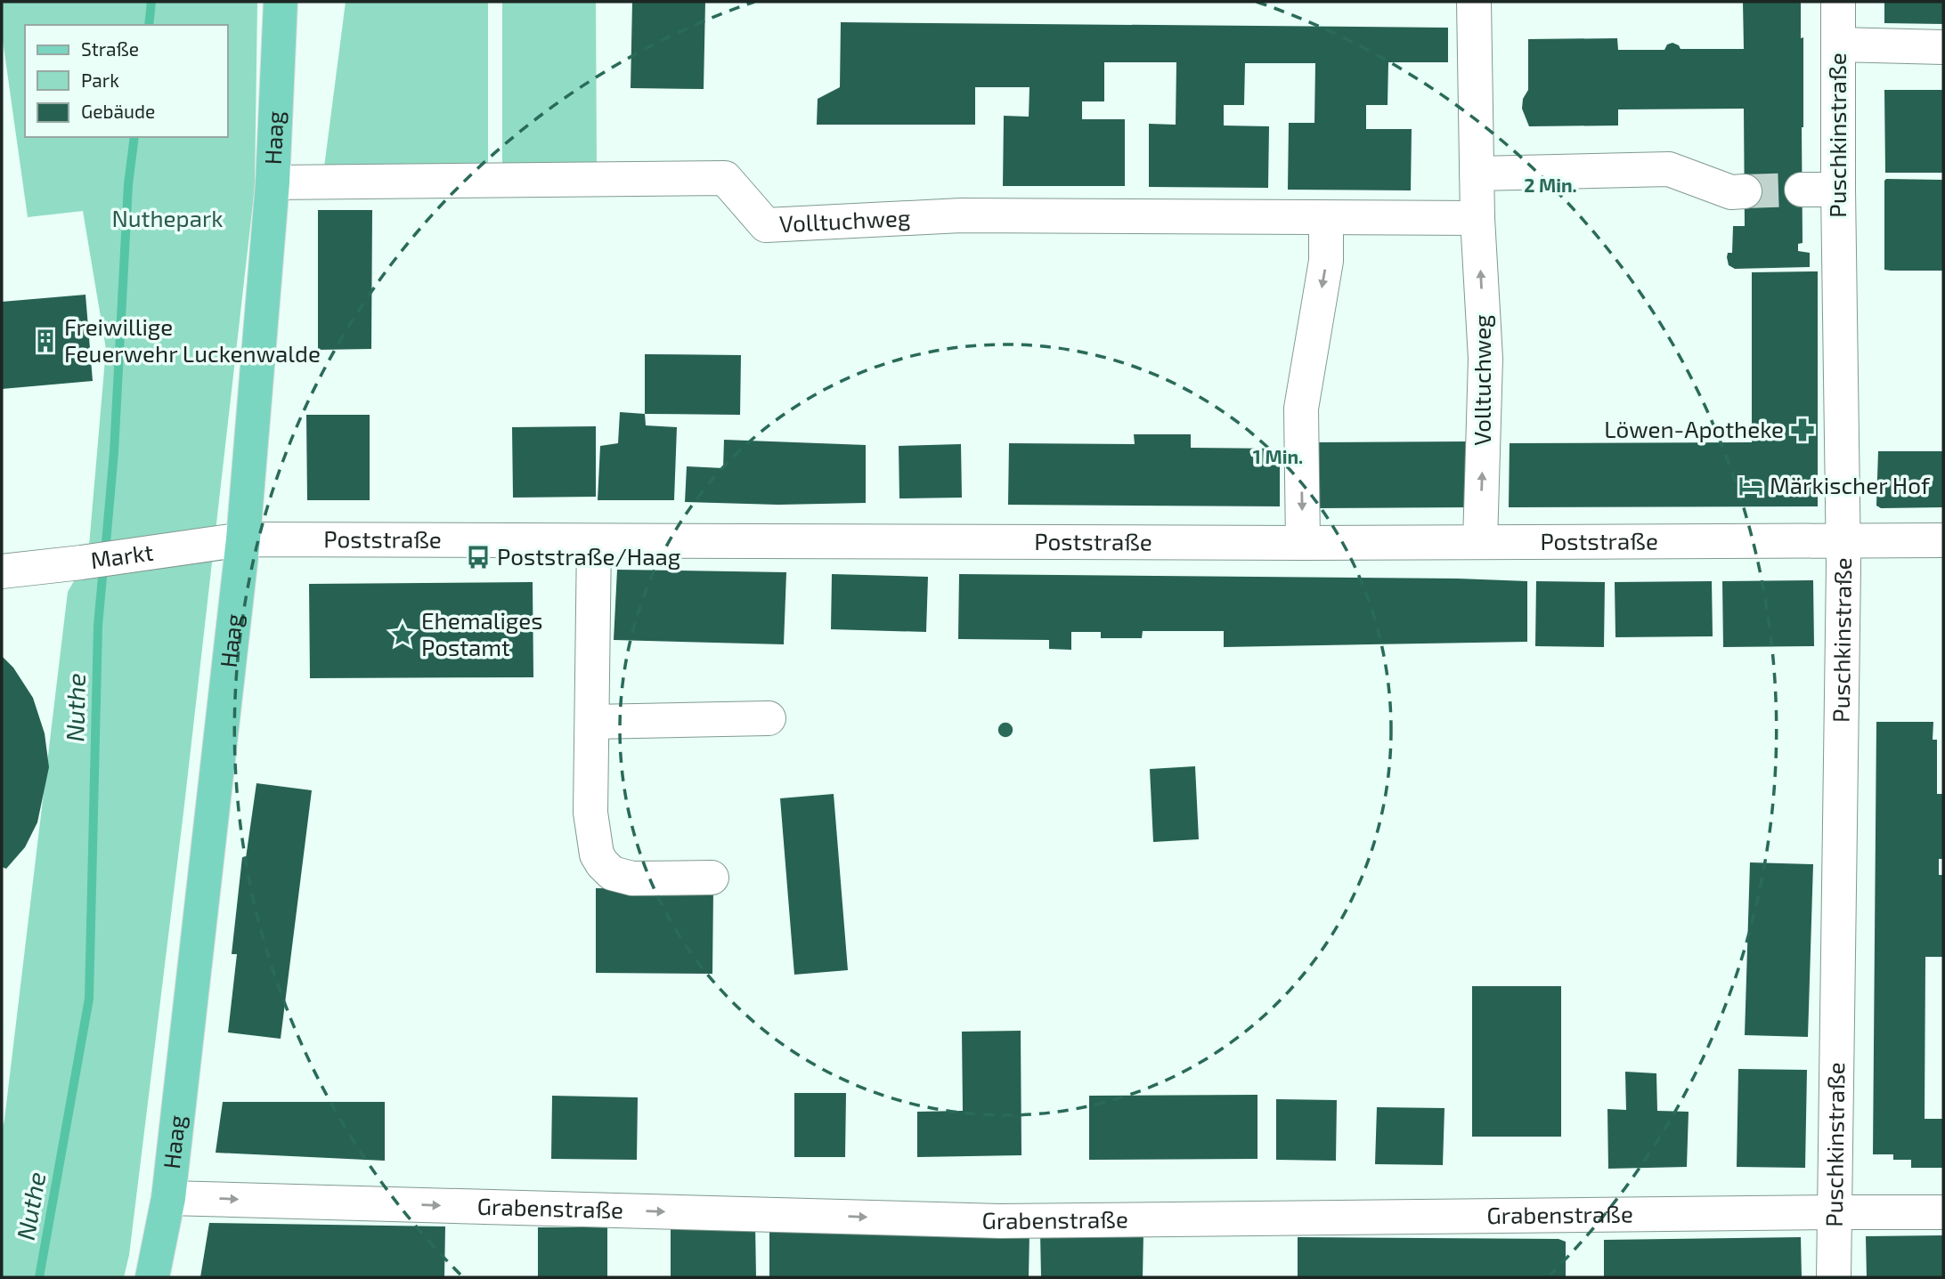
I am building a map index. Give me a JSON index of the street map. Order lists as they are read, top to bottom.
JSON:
{
  "streets": {
    "main road": ["Haag"],
    "street": [
      "Puschkinstraße",
      "Volltuchweg",
      "Poststraße",
      "Markt",
      "Grabenstraße"
    ]
  },
  "crossings": [
    ["Puschkinstraße", "Poststraße"],
    ["Puschkinstraße", "Grabenstraße"],
    ["Haag", "Volltuchweg"],
    ["Haag", "Poststraße"],
    ["Haag", "Markt"],
    ["Haag", "Grabenstraße"],
    ["Volltuchweg", "Poststraße"],
    ["Poststraße", "Markt"]
  ],
  "one_way": ["Grabenstraße"],
  "water": ["Nuthe"],
  "parks": ["Nuthepark"],
  "places": {
    "building": ["Freiwillige Feuerwehr Luckenwalde"],
    "pharmacy": ["Löwen-Apotheke"],
    "hotel": ["Märkischer Hof"],
    "bus stop": ["Poststraße/Haag"],
    "place": ["Ehemaliges Postamt"]
  },
  "legend": ["Straße", "Park", "Gebäude"],
  "rings": ["2 Min.", "1 Min."]
}
